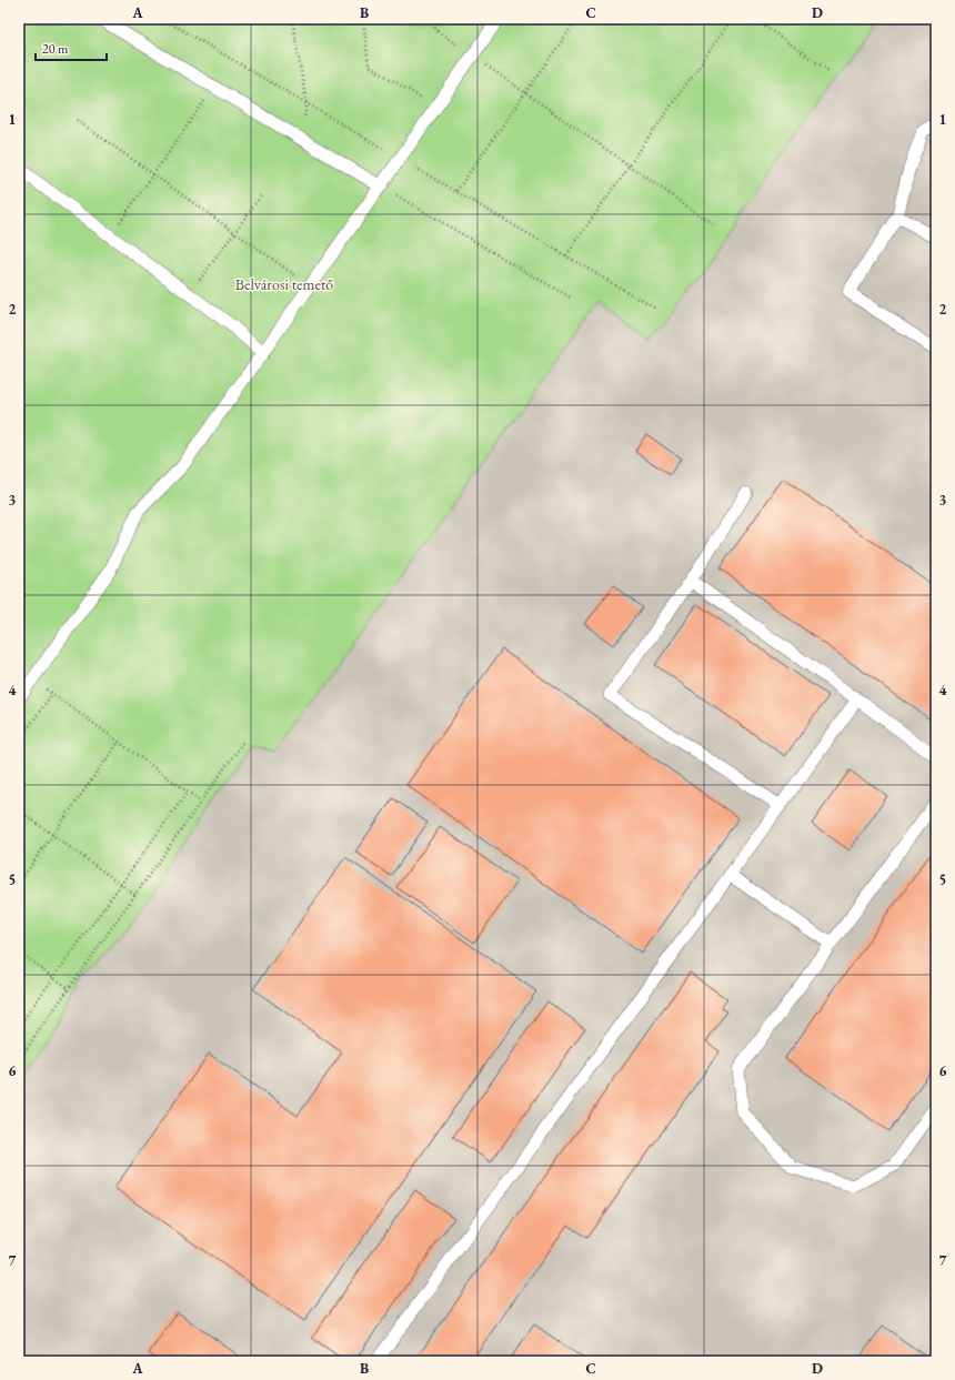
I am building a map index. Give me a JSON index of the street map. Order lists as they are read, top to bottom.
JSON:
{
  "parks": ["Belvárosi temető"],
  "scale_bar": "20 m",
  "grid": {
    "columns": [
      "A",
      "B",
      "C",
      "D"
    ],
    "rows": [
      "1",
      "2",
      "3",
      "4",
      "5",
      "6",
      "7"
    ]
  }
}
